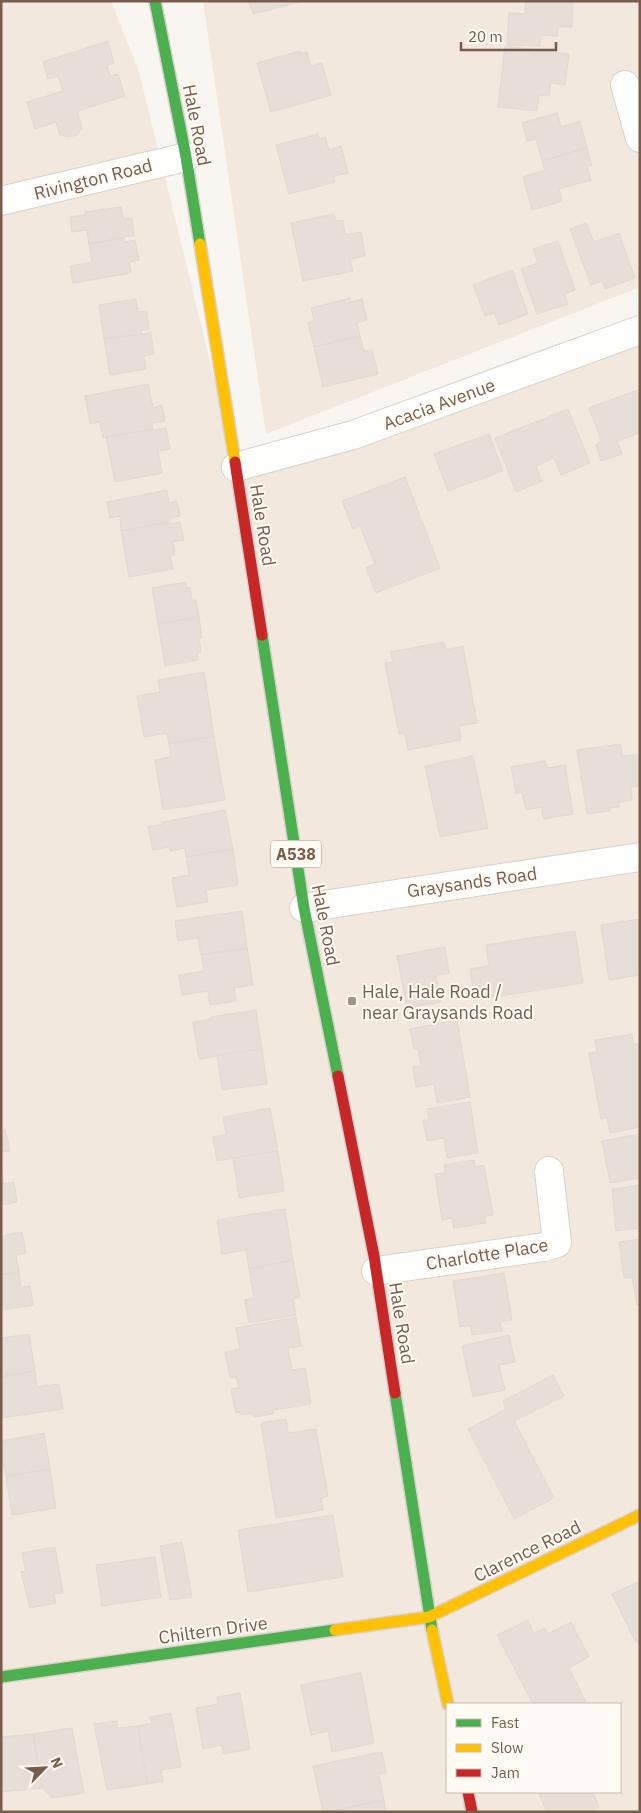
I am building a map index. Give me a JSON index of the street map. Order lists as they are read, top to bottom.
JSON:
{
  "streets": {
    "main road": [
      "Hale Road",
      "A538",
      "Clarence Road",
      "Chiltern Drive"
    ],
    "street": [
      "Rivington Road",
      "Acacia Avenue",
      "Graysands Road",
      "Charlotte Place"
    ]
  },
  "crossings": [
    ["Hale Road", "Rivington Road"],
    ["Hale Road", "Acacia Avenue"],
    ["Hale Road", "Graysands Road"],
    ["Hale Road", "Charlotte Place"],
    ["Hale Road", "Clarence Road"],
    ["Hale Road", "Chiltern Drive"],
    ["Clarence Road", "Chiltern Drive"]
  ],
  "places": {
    "transit": ["Hale, Hale Road / near Graysands Road"]
  },
  "legend": ["Fast", "Slow", "Jam"],
  "scale_bar": "20 m",
  "north": "top right"
}
